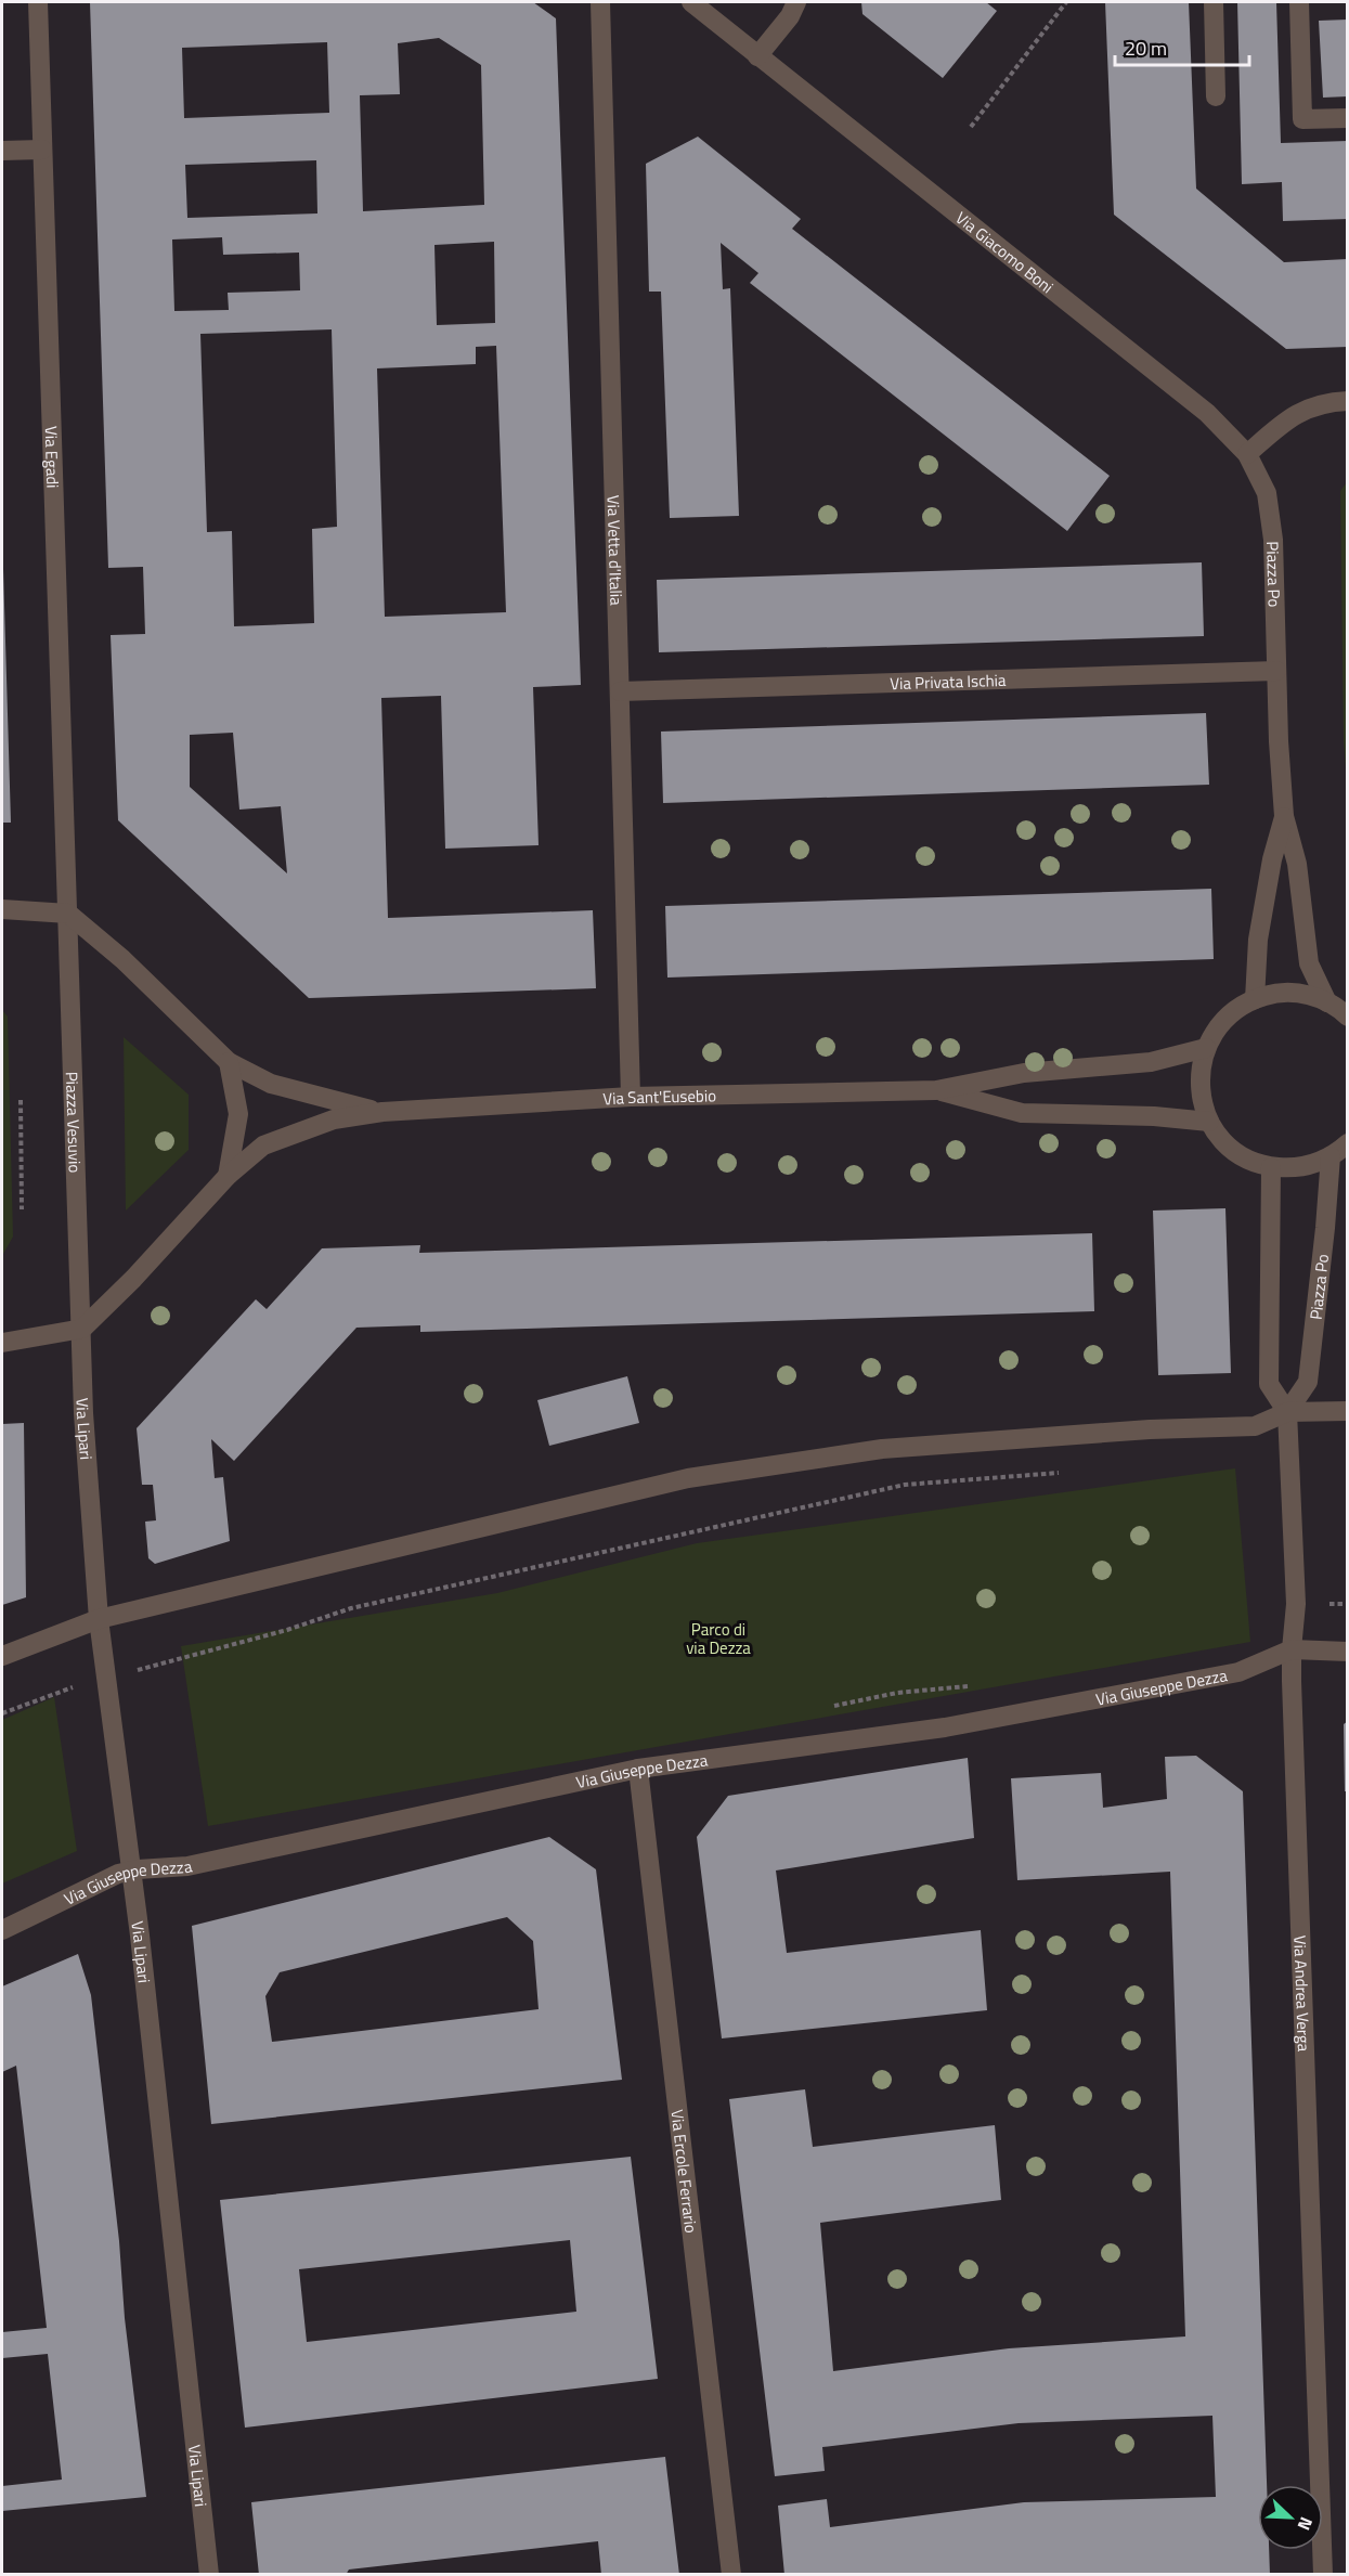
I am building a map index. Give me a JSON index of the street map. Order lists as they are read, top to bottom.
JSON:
{
  "streets": {
    "street": [
      "Via Giacomo Boni",
      "Via Egadi",
      "Via Vetta d'Italia",
      "Piazza Po",
      "Via Privata Ischia",
      "Via Sant'Eusebio",
      "Piazza Vesuvio",
      "Via Lipari",
      "Via Giuseppe Dezza",
      "Via Andrea Verga",
      "Via Ercole Ferrario"
    ]
  },
  "crossings": [
    ["Via Giacomo Boni", "Piazza Po"],
    ["Via Egadi", "Piazza Vesuvio"],
    ["Via Vetta d'Italia", "Via Privata Ischia"],
    ["Via Vetta d'Italia", "Via Sant'Eusebio"],
    ["Piazza Po", "Via Privata Ischia"],
    ["Piazza Po", "Via Andrea Verga"],
    ["Piazza Vesuvio", "Via Lipari"],
    ["Via Lipari", "Via Giuseppe Dezza"],
    ["Via Giuseppe Dezza", "Via Andrea Verga"],
    ["Via Giuseppe Dezza", "Via Ercole Ferrario"]
  ],
  "parks": ["Parco di via Dezza"],
  "scale_bar": "20 m",
  "north": "bottom right"
}
